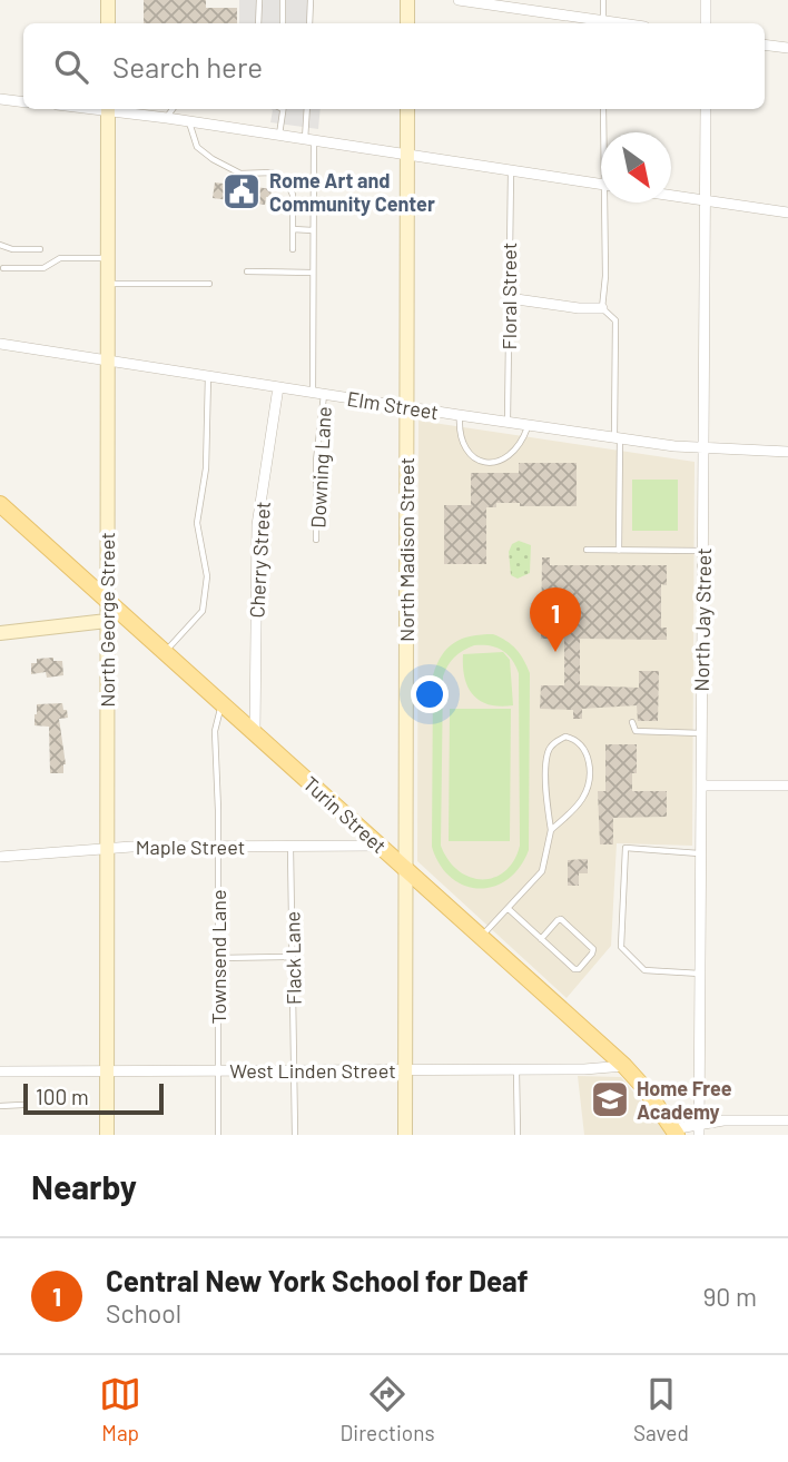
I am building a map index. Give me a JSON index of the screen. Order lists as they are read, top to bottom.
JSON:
{
  "streets": {
    "main road": ["Turin Street"],
    "street": [
      "Elm Street",
      "North Madison Street",
      "Cherry Street",
      "North George Street",
      "North Jay Street",
      "Maple Street",
      "West Linden Street"
    ],
    "lane": [
      "Floral Street",
      "Downing Lane",
      "Townsend Lane",
      "Flack Lane"
    ]
  },
  "crossings": [
    ["Floral Street", "Elm Street"],
    ["Elm Street", "Downing Lane"],
    ["Elm Street", "North Madison Street"],
    ["Elm Street", "Cherry Street"],
    ["Elm Street", "North George Street"],
    ["Elm Street", "North Jay Street"],
    ["North Madison Street", "Turin Street"],
    ["North Madison Street", "West Linden Street"],
    ["Cherry Street", "Turin Street"],
    ["North George Street", "Turin Street"],
    ["North George Street", "Maple Street"],
    ["North George Street", "West Linden Street"],
    ["Turin Street", "Maple Street"],
    ["Turin Street", "Townsend Lane"],
    ["Turin Street", "West Linden Street"],
    ["Maple Street", "Townsend Lane"],
    ["Maple Street", "Flack Lane"],
    ["Townsend Lane", "West Linden Street"],
    ["Flack Lane", "West Linden Street"]
  ],
  "places": {
    "public building": ["Rome Art and Community Center"],
    "school or university": ["Home Free Academy"]
  },
  "scale_bar": "100 m",
  "north": "bottom right",
  "page": {
    "search": "Search here",
    "pins": "1",
    "scale": "100 m",
    "heading": "Nearby",
    "list": [
      {
        "mark": "1",
        "name": "Central New York School for Deaf",
        "note": "School",
        "value": "90 m"
      }
    ],
    "nav": ["Map", "Directions", "Saved"]
  }
}
